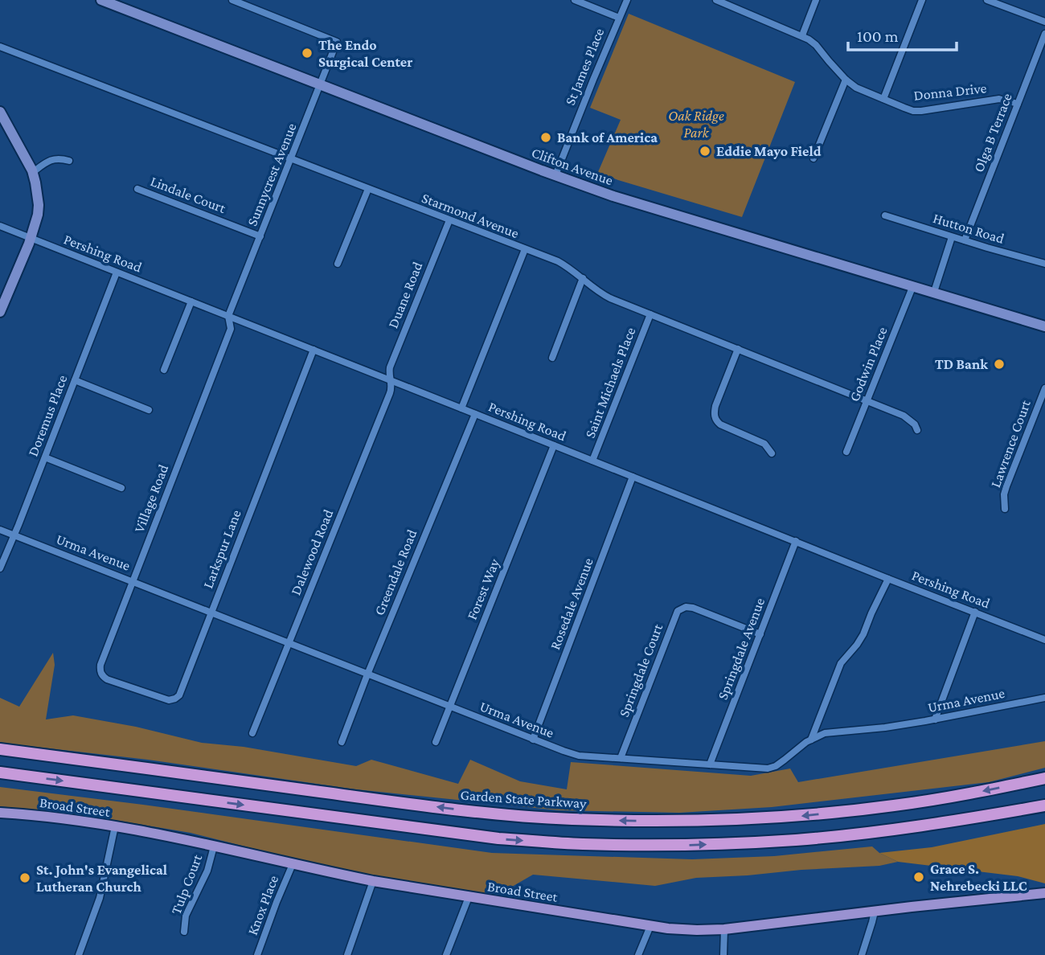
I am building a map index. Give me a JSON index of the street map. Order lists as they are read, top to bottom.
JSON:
{
  "streets": {
    "highway": ["Garden State Parkway"],
    "main road": ["Clifton Avenue", "Broad Street"],
    "street": [
      "St James Place",
      "Donna Drive",
      "Olga B Terrace",
      "Sunnycrest Avenue",
      "Lindale Court",
      "Starmond Avenue",
      "Hutton Road",
      "Pershing Road",
      "Duane Road",
      "Godwin Place",
      "Saint Michaels Place",
      "Doremus Place",
      "Lawrence Court",
      "Village Road",
      "Larkspur Lane",
      "Urma Avenue",
      "Dalewood Road",
      "Greendale Road",
      "Forest Way",
      "Rosedale Avenue",
      "Springdale Avenue",
      "Springdale Court",
      "Tulp Court",
      "Knox Place"
    ]
  },
  "crossings": [
    ["St James Place", "Clifton Avenue"],
    ["Donna Drive", "Olga B Terrace"],
    ["Olga B Terrace", "Hutton Road"],
    ["Clifton Avenue", "Sunnycrest Avenue"],
    ["Clifton Avenue", "Godwin Place"],
    ["Sunnycrest Avenue", "Lindale Court"],
    ["Sunnycrest Avenue", "Starmond Avenue"],
    ["Sunnycrest Avenue", "Pershing Road"],
    ["Sunnycrest Avenue", "Village Road"],
    ["Starmond Avenue", "Duane Road"],
    ["Starmond Avenue", "Godwin Place"],
    ["Starmond Avenue", "Saint Michaels Place"],
    ["Pershing Road", "Duane Road"],
    ["Pershing Road", "Saint Michaels Place"],
    ["Pershing Road", "Doremus Place"],
    ["Pershing Road", "Village Road"],
    ["Pershing Road", "Larkspur Lane"],
    ["Pershing Road", "Dalewood Road"],
    ["Pershing Road", "Greendale Road"],
    ["Pershing Road", "Forest Way"],
    ["Pershing Road", "Rosedale Avenue"],
    ["Pershing Road", "Springdale Avenue"],
    ["Duane Road", "Dalewood Road"],
    ["Doremus Place", "Urma Avenue"],
    ["Village Road", "Larkspur Lane"],
    ["Village Road", "Urma Avenue"],
    ["Larkspur Lane", "Urma Avenue"],
    ["Urma Avenue", "Dalewood Road"],
    ["Urma Avenue", "Greendale Road"],
    ["Urma Avenue", "Forest Way"],
    ["Urma Avenue", "Rosedale Avenue"],
    ["Urma Avenue", "Springdale Avenue"],
    ["Urma Avenue", "Springdale Court"],
    ["Springdale Avenue", "Springdale Court"],
    ["Broad Street", "Tulp Court"],
    ["Broad Street", "Knox Place"]
  ],
  "parks": ["Oak Ridge Park"],
  "places": [
    "The Endo Surgical Center",
    "Bank of America",
    "Eddie Mayo Field",
    "TD Bank",
    "Grace S. Nehrebecki LLC",
    "St. John's Evangelical Lutheran Church"
  ],
  "scale_bar": "100 m"
}
